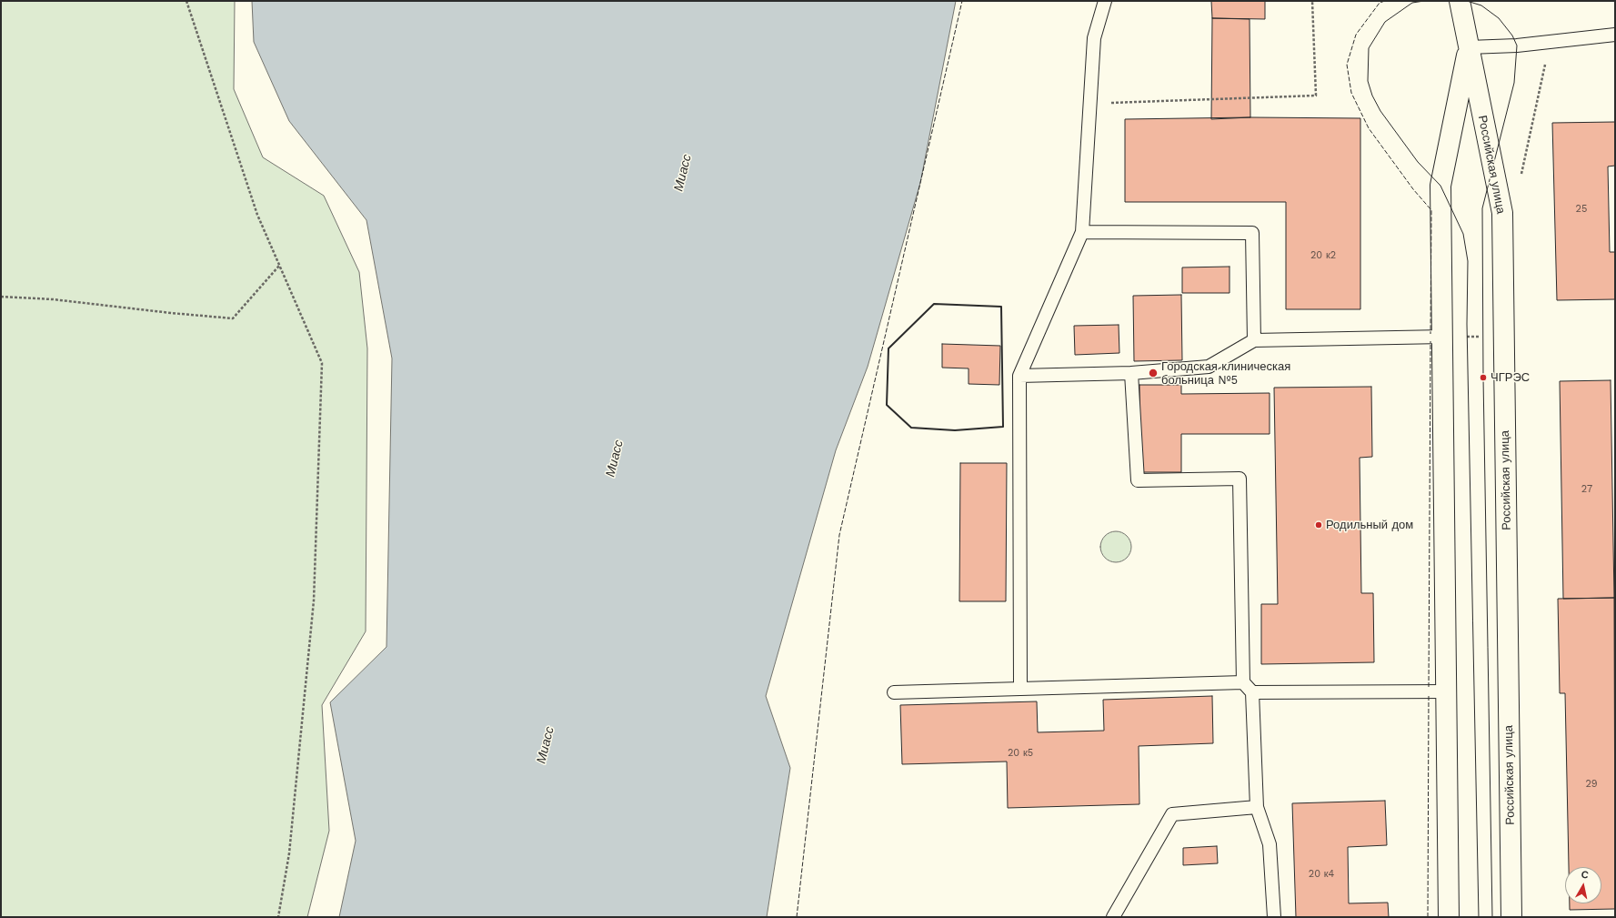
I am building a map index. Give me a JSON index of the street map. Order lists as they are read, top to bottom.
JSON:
{
  "streets": {
    "main road": ["Российская улица"]
  },
  "water": ["Миасс"],
  "places": ["Городская клиническая больница №5", "ЧГРЭС", "Родильный дом"],
  "house_numbers": [
    "25",
    "20 к2",
    "27",
    "20 к5",
    "29",
    "20 к4"
  ],
  "north": "top"
}
